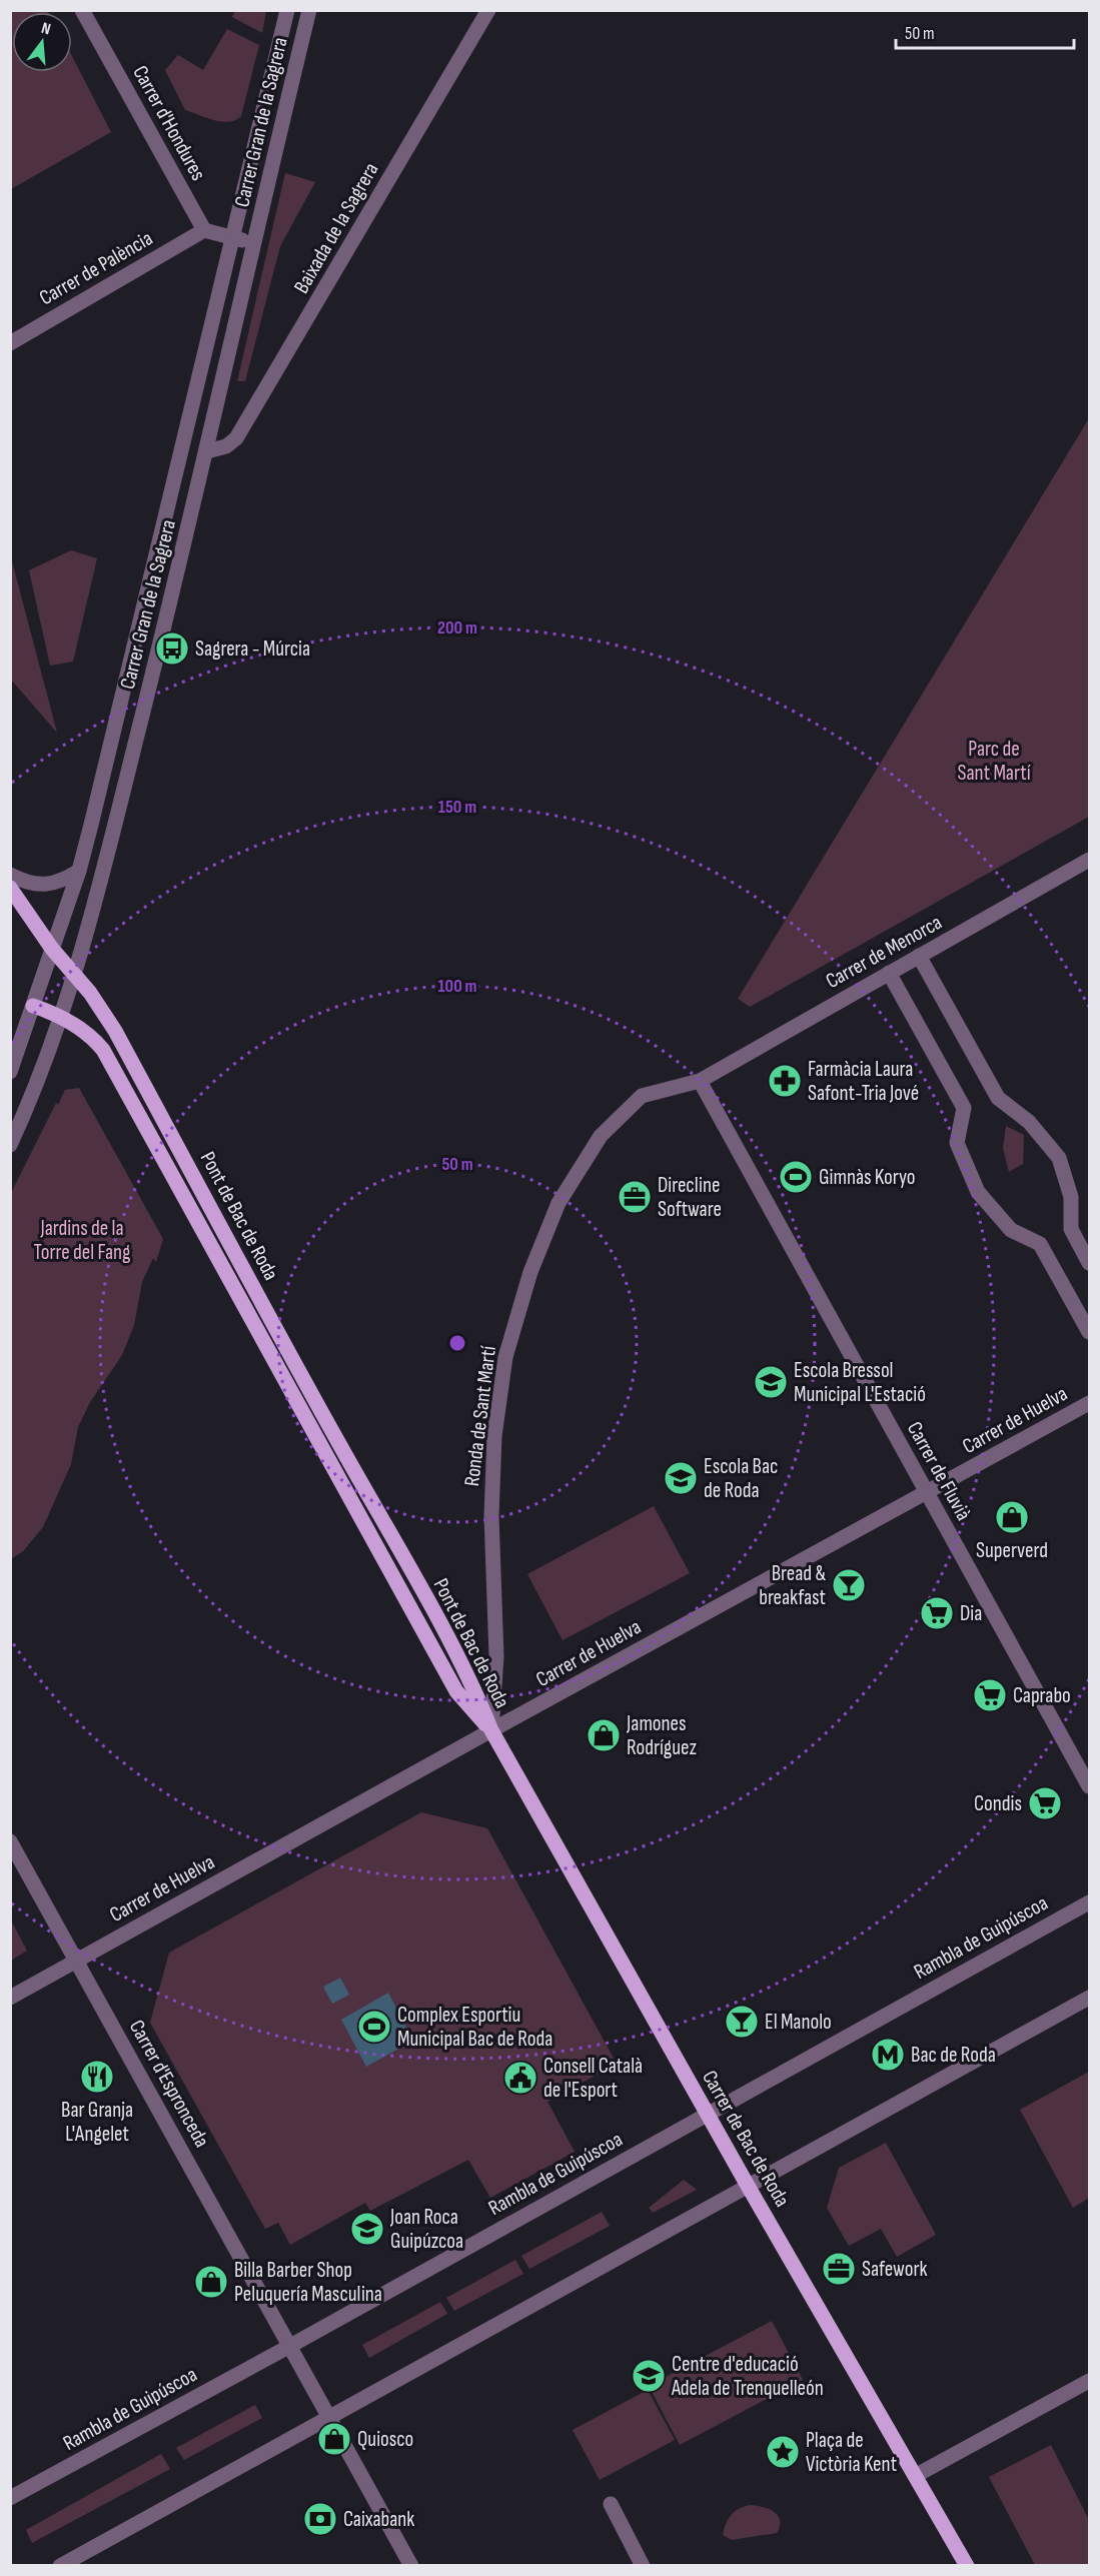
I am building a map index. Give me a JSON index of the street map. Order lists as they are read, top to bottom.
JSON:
{
  "streets": {
    "main road": ["Pont de Bac de Roda", "Carrer de Bac de Roda"],
    "street": [
      "Carrer Gran de la Sagrera",
      "Carrer d'Hondures",
      "Baixada de la Sagrera",
      "Carrer de Palència",
      "Carrer de Menorca",
      "Ronda de Sant Martí",
      "Carrer de Huelva",
      "Carrer de Fluvià",
      "Rambla de Guipúscoa",
      "Carrer d'Espronceda"
    ]
  },
  "crossings": [
    ["Carrer Gran de la Sagrera", "Baixada de la Sagrera"],
    ["Carrer Gran de la Sagrera", "Pont de Bac de Roda"],
    ["Carrer d'Hondures", "Carrer de Palència"],
    ["Carrer de Menorca", "Ronda de Sant Martí"],
    ["Carrer de Menorca", "Carrer de Fluvià"],
    ["Pont de Bac de Roda", "Ronda de Sant Martí"],
    ["Pont de Bac de Roda", "Carrer de Huelva"],
    ["Pont de Bac de Roda", "Carrer de Bac de Roda"],
    ["Ronda de Sant Martí", "Carrer de Huelva"],
    ["Ronda de Sant Martí", "Carrer de Fluvià"],
    ["Ronda de Sant Martí", "Carrer de Bac de Roda"],
    ["Carrer de Huelva", "Carrer de Fluvià"],
    ["Carrer de Huelva", "Carrer d'Espronceda"],
    ["Carrer de Huelva", "Carrer de Bac de Roda"],
    ["Rambla de Guipúscoa", "Carrer d'Espronceda"],
    ["Rambla de Guipúscoa", "Carrer de Bac de Roda"]
  ],
  "parks": ["Parc de Sant Martí", "Jardins de la Torre del Fang"],
  "places": {
    "bus stop": ["Sagrera - Múrcia"],
    "pharmacy": ["Farmàcia Laura Safont-Tria Jové"],
    "sports": ["Gimnàs Koryo", "Complex Esportiu Municipal Bac de Roda"],
    "office": ["Direcline Software", "Safework"],
    "school or university": [
      "Escola Bressol Municipal L'Estació",
      "Escola Bac de Roda",
      "Joan Roca Guipúzcoa",
      "Centre d'educació Adela de Trenquelleón"
    ],
    "shop": [
      "Superverd",
      "Jamones Rodríguez",
      "Billa Barber Shop Peluquería Masculina",
      "Quiosco"
    ],
    "bar": ["Bread & breakfast", "El Manolo"],
    "supermarket": ["Dia", "Caprabo", "Condis"],
    "metro station": ["Bac de Roda"],
    "restaurant": ["Bar Granja L'Angelet"],
    "public building": ["Consell Català de l'Esport"],
    "place": ["Plaça de Victòria Kent"],
    "bank": ["Caixabank"]
  },
  "scale_bar": "50 m",
  "north": "top",
  "rings": [
    "200 m",
    "150 m",
    "100 m",
    "50 m"
  ]
}
